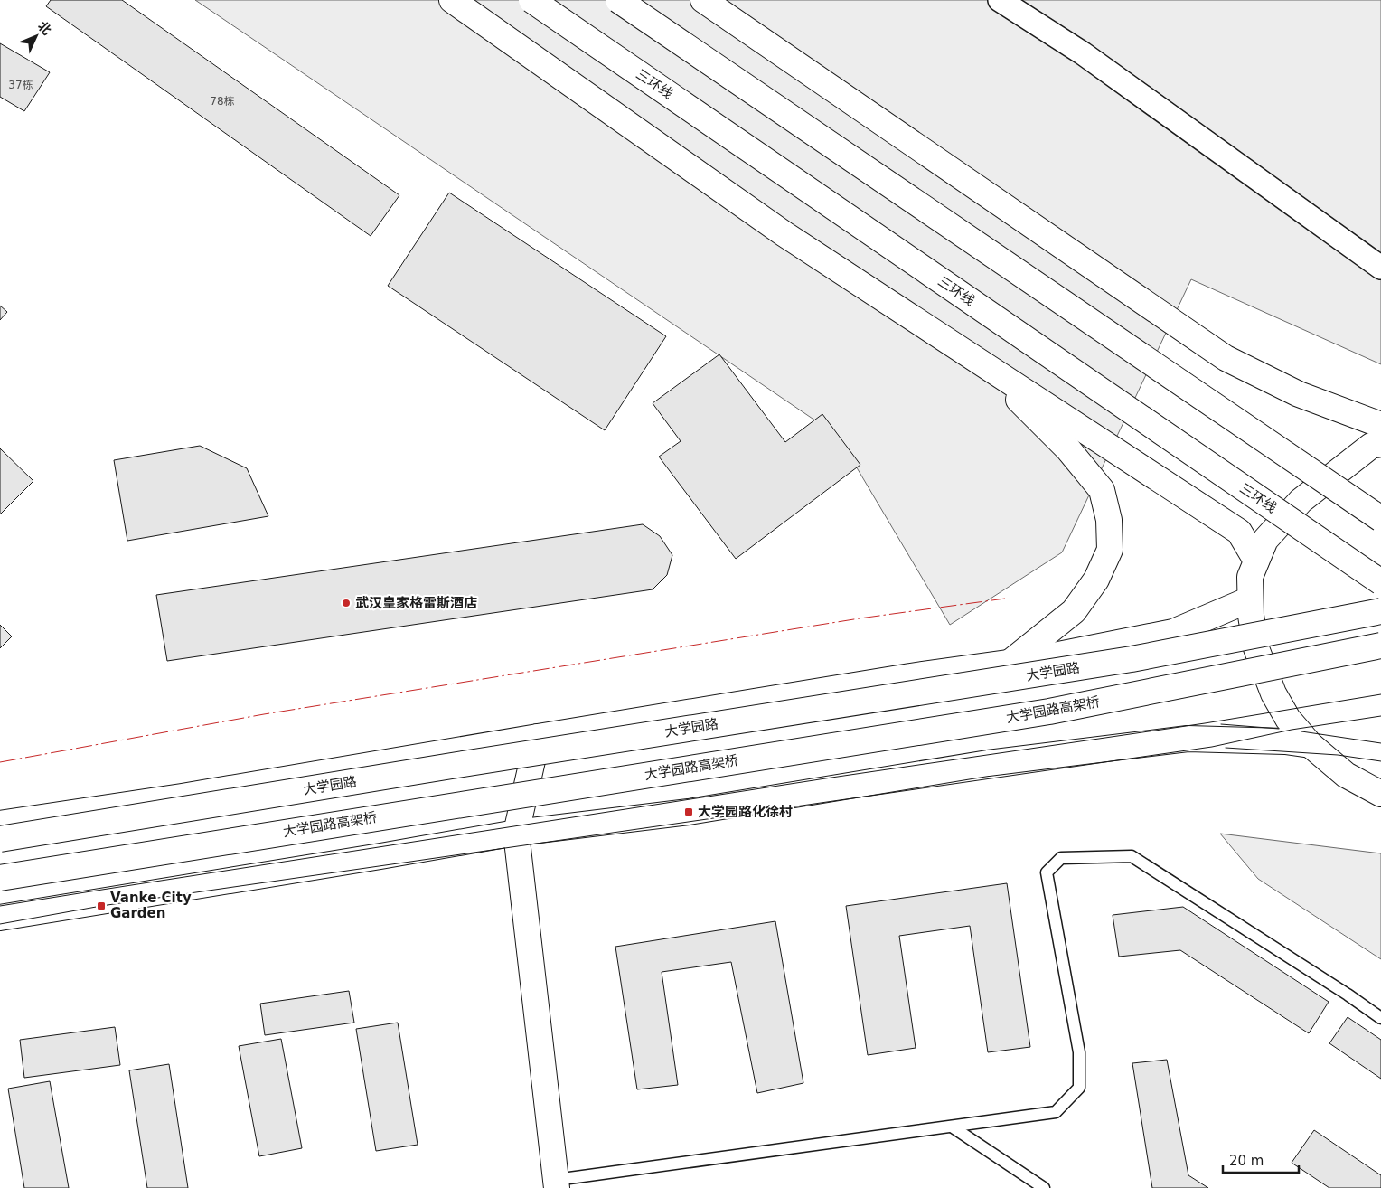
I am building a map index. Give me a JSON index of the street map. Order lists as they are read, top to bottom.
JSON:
{
  "streets": {
    "main road": ["三环线", "大学园路", "大学园路高架桥"]
  },
  "places": {
    "other": ["武汉皇家格雷斯酒店"],
    "transit": ["大学园路化徐村", "Vanke City Garden"]
  },
  "house_numbers": ["37栋", "78栋"],
  "scale_bar": "20 m",
  "north": "top right"
}
